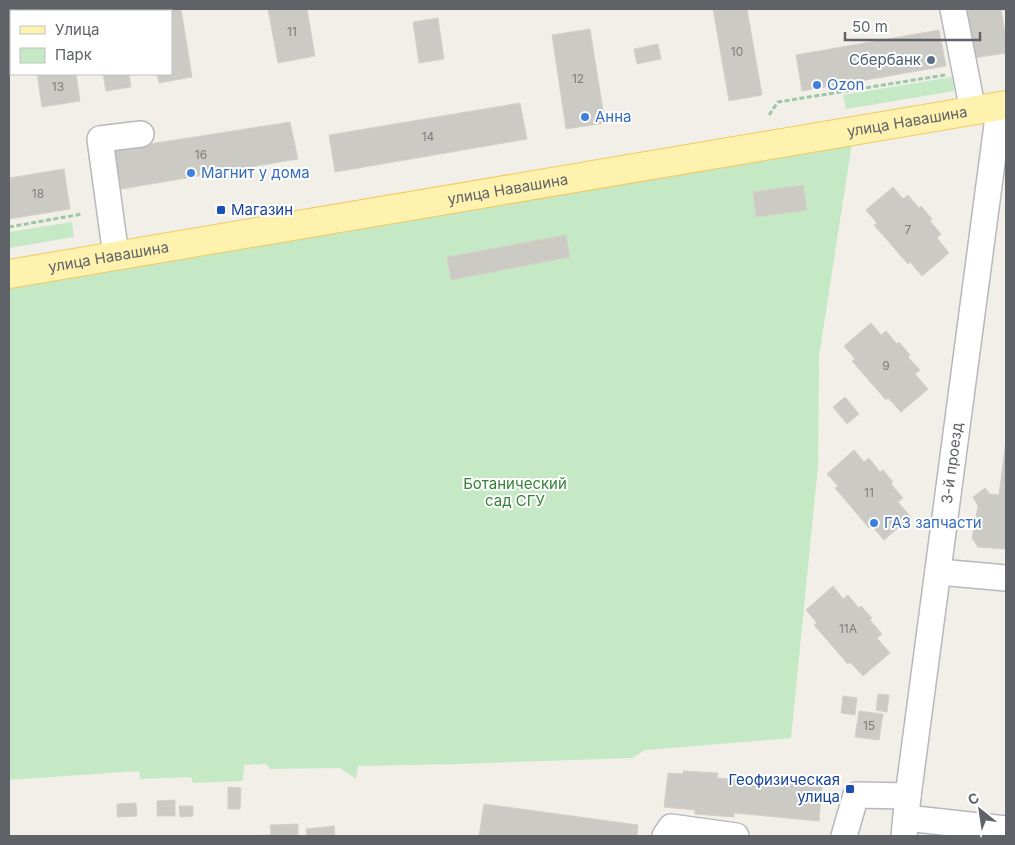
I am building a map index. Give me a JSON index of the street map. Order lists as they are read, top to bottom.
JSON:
{
  "streets": {
    "main road": ["улица Навашина"],
    "street": ["3-й проезд"]
  },
  "crossings": [
    ["улица Навашина", "3-й проезд"]
  ],
  "parks": ["Ботанический сад СГУ"],
  "places": {
    "other": [
      "Сбербанк",
      "Ozon",
      "Анна",
      "Магнит у дома",
      "ГАЗ запчасти"
    ],
    "transit": ["Магазин", "Геофизическая улица"]
  },
  "house_numbers": [
    "11",
    "10",
    "12",
    "13",
    "14",
    "16",
    "18",
    "7",
    "9",
    "11",
    "11А",
    "15"
  ],
  "legend": ["Улица", "Парк"],
  "scale_bar": "50 m",
  "north": "top left"
}
